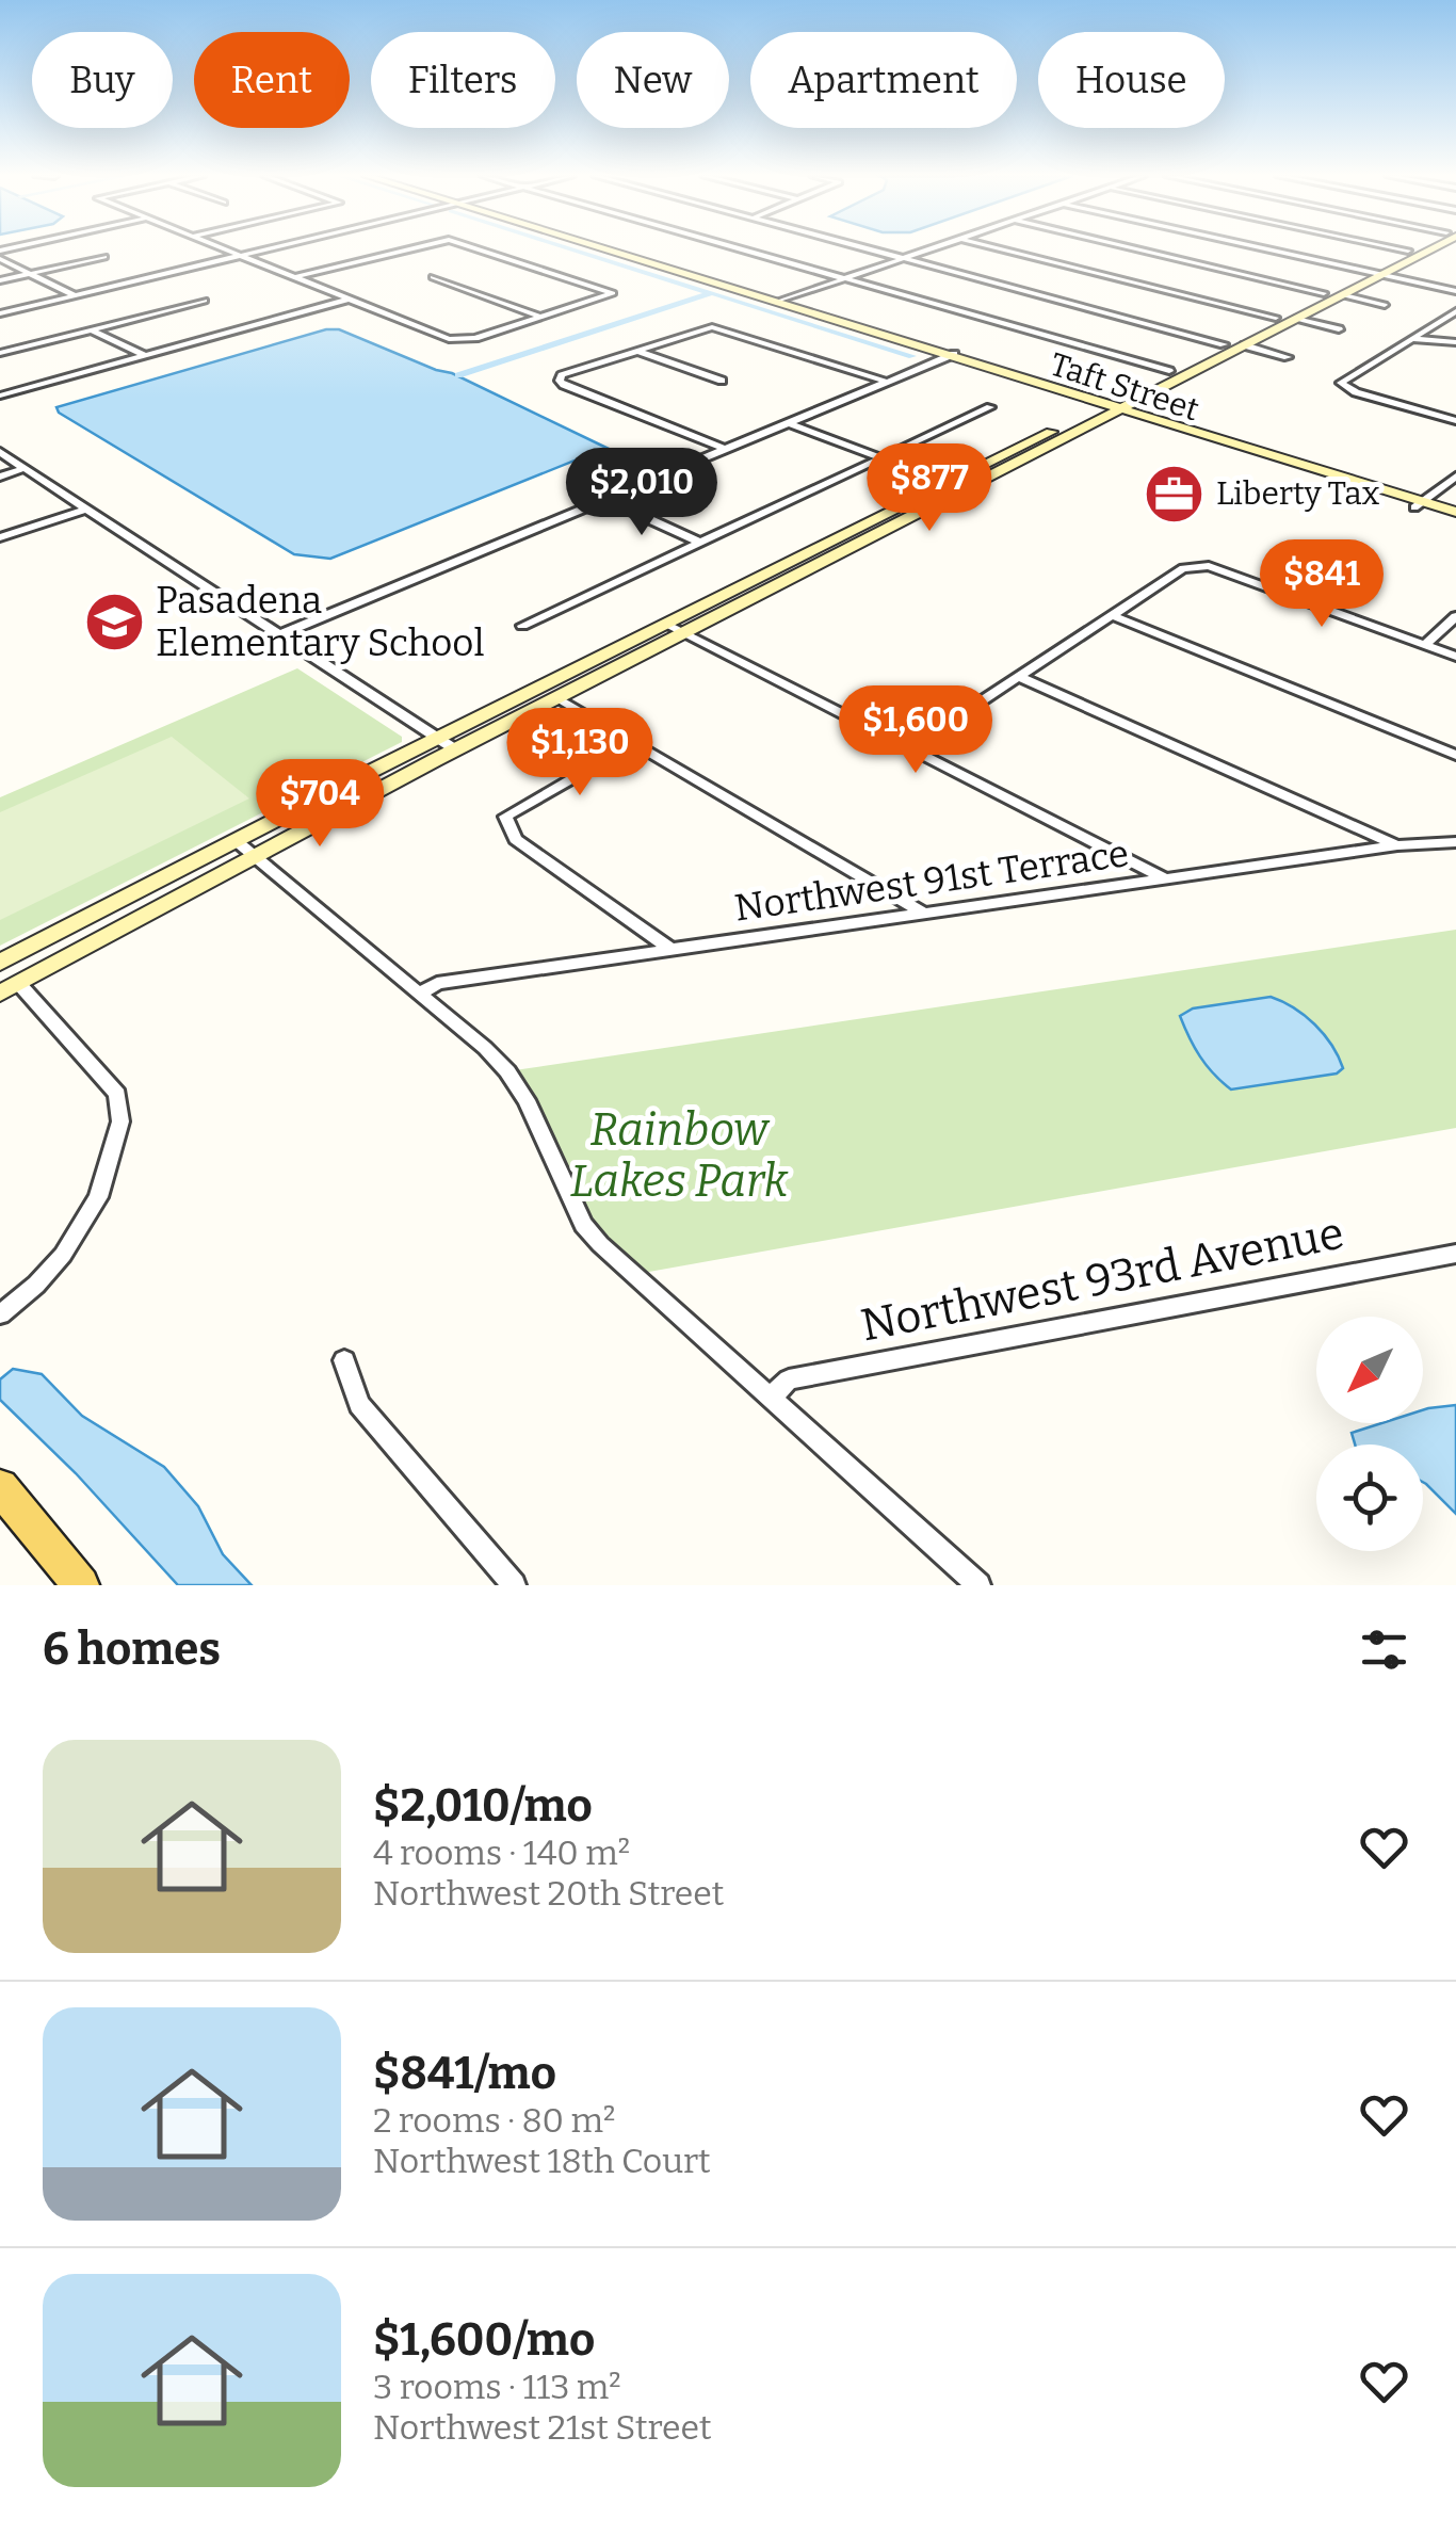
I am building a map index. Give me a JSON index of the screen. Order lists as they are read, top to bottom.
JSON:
{
  "streets": {
    "main road": ["Taft Street"],
    "street": ["Northwest 91st Terrace", "Northwest 93rd Avenue"]
  },
  "parks": ["Rainbow Lakes Park"],
  "places": {
    "office": ["Liberty Tax"],
    "school or university": ["Pasadena Elementary School"]
  },
  "north": "bottom left",
  "page": {
    "chip": [
      "Buy",
      "Rent",
      "Filters",
      "New",
      "Apartment",
      "House"
    ],
    "price": [
      "$877",
      "$2,010",
      "$841",
      "$1,600",
      "$1,130",
      "$704"
    ],
    "heading": "6 homes",
    "list": [
      {
        "name": "$2,010/mo",
        "note": "4 rooms · 140 m² · Northwest 20th Street"
      },
      {
        "name": "$841/mo",
        "note": "2 rooms · 80 m² · Northwest 18th Court"
      },
      {
        "name": "$1,600/mo",
        "note": "3 rooms · 113 m² · Northwest 21st Street"
      }
    ]
  }
}
